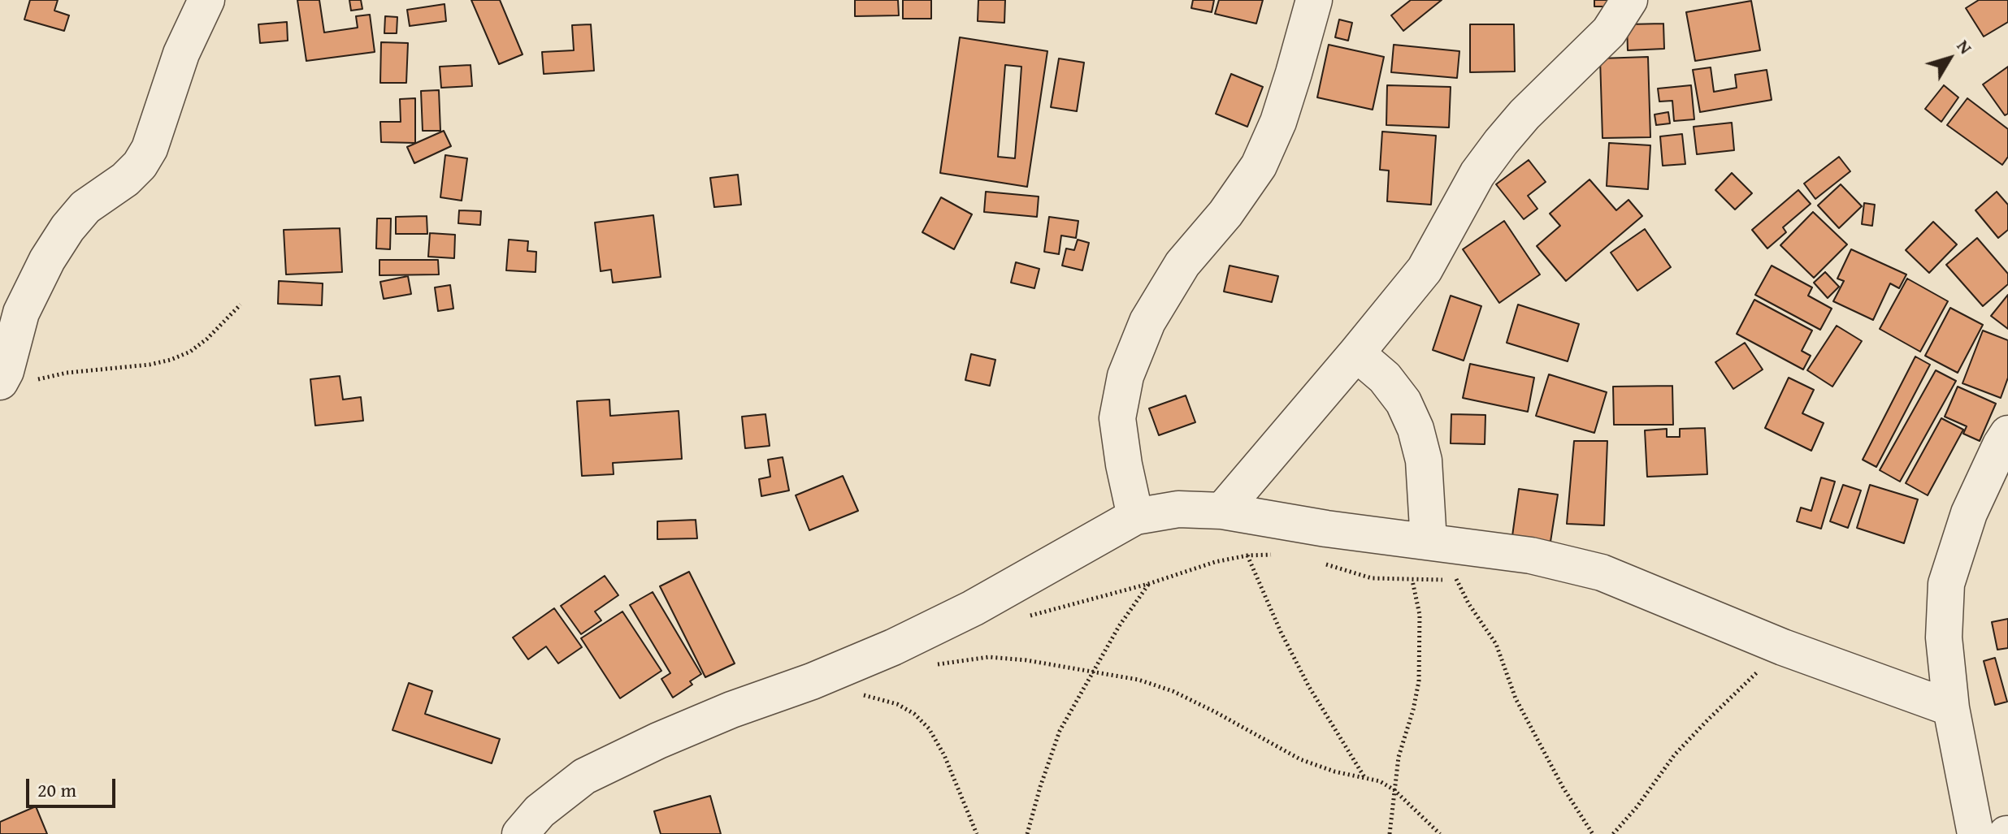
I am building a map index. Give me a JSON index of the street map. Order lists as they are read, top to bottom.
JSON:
{
  "scale_bar": "20 m",
  "north": "top right"
}
